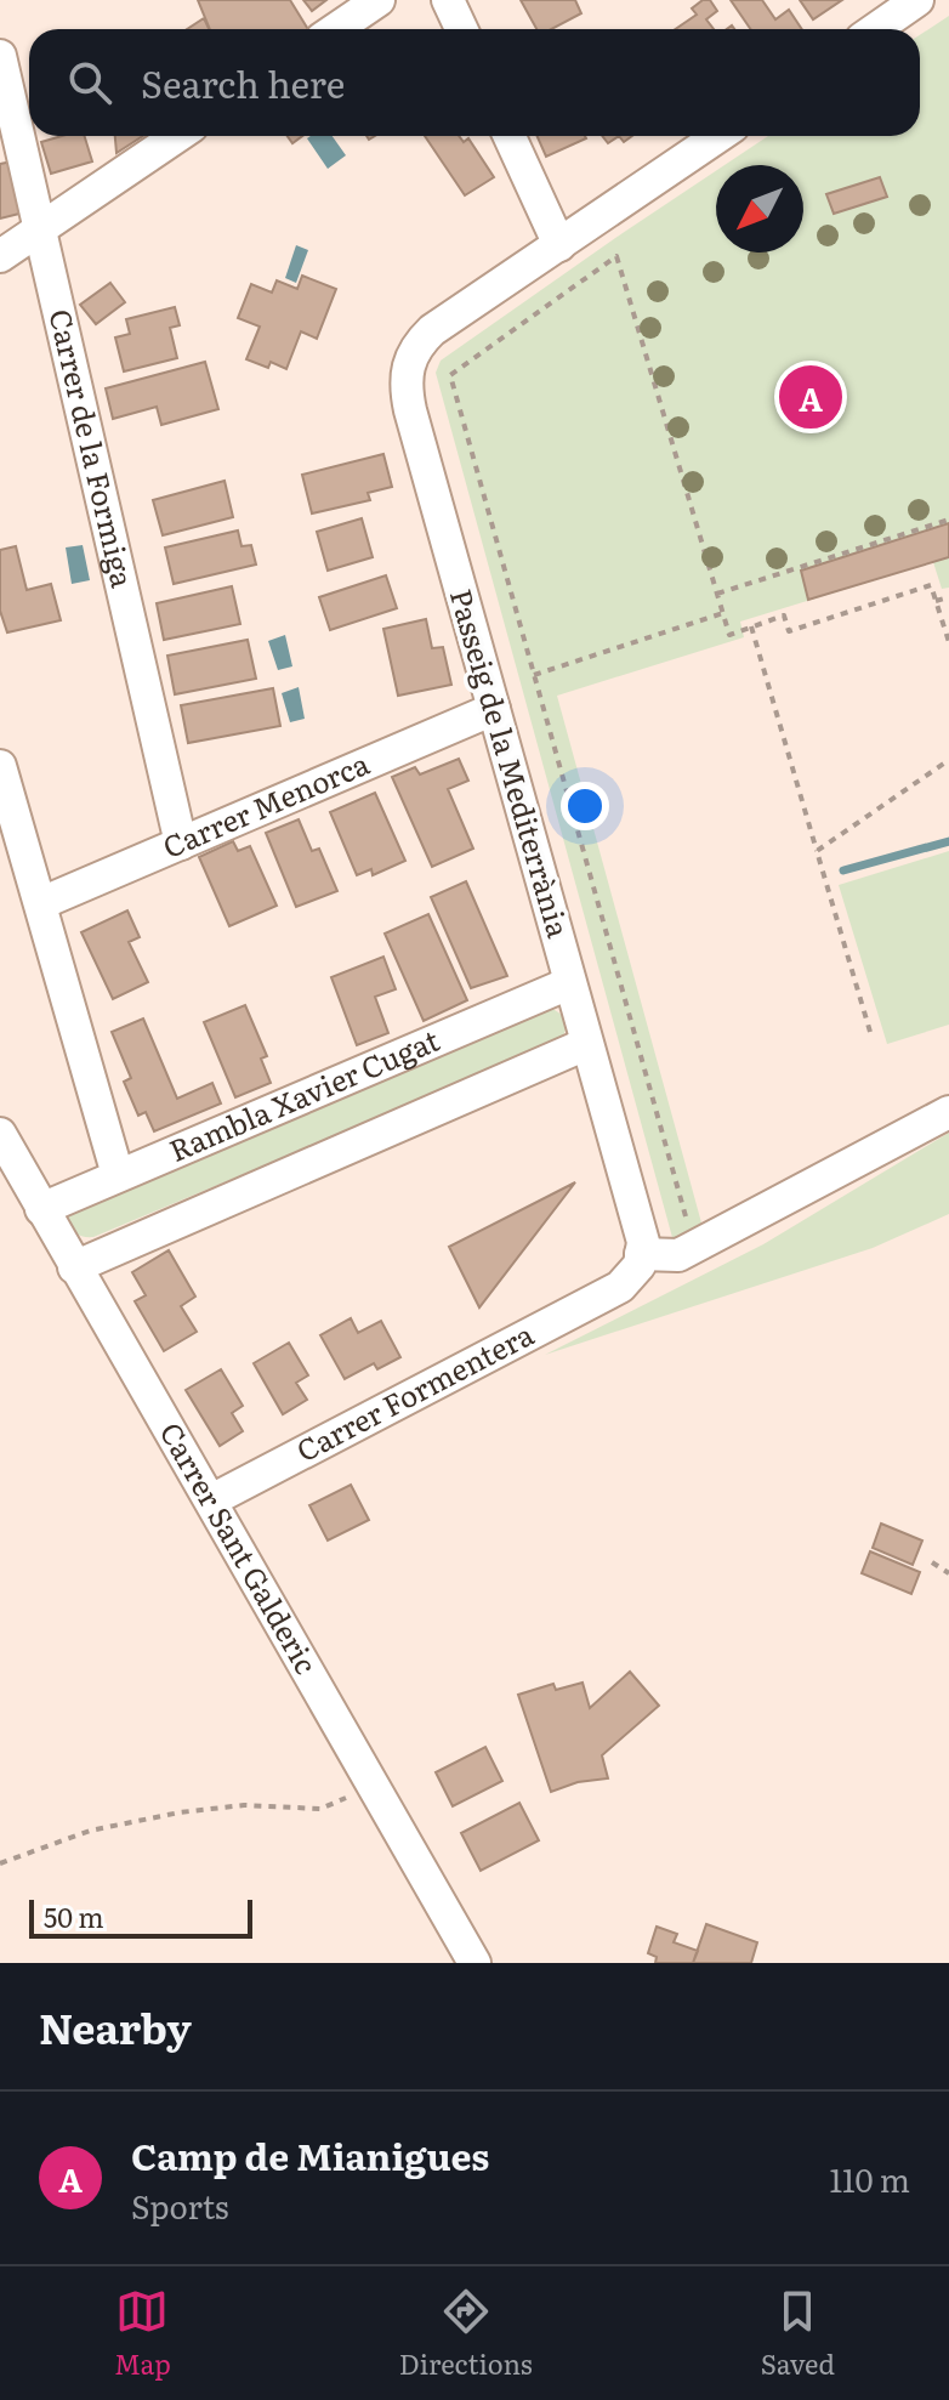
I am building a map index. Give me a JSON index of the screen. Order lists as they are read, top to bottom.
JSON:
{
  "streets": {
    "street": [
      "Carrer de la Formiga",
      "Passeig de la Mediterrània",
      "Carrer Menorca",
      "Rambla Xavier Cugat",
      "Carrer Formentera",
      "Carrer Sant Galderic"
    ]
  },
  "crossings": [
    ["Carrer de la Formiga", "Carrer Menorca"],
    ["Passeig de la Mediterrània", "Carrer Menorca"],
    ["Passeig de la Mediterrània", "Rambla Xavier Cugat"],
    ["Passeig de la Mediterrània", "Carrer Formentera"],
    ["Rambla Xavier Cugat", "Carrer Sant Galderic"],
    ["Carrer Formentera", "Carrer Sant Galderic"]
  ],
  "scale_bar": "50 m",
  "north": "bottom left",
  "page": {
    "search": "Search here",
    "pins": "A",
    "scale": "50 m",
    "heading": "Nearby",
    "list": [
      {
        "mark": "A",
        "name": "Camp de Mianigues",
        "note": "Sports",
        "value": "110 m"
      }
    ],
    "nav": ["Map", "Directions", "Saved"]
  }
}
